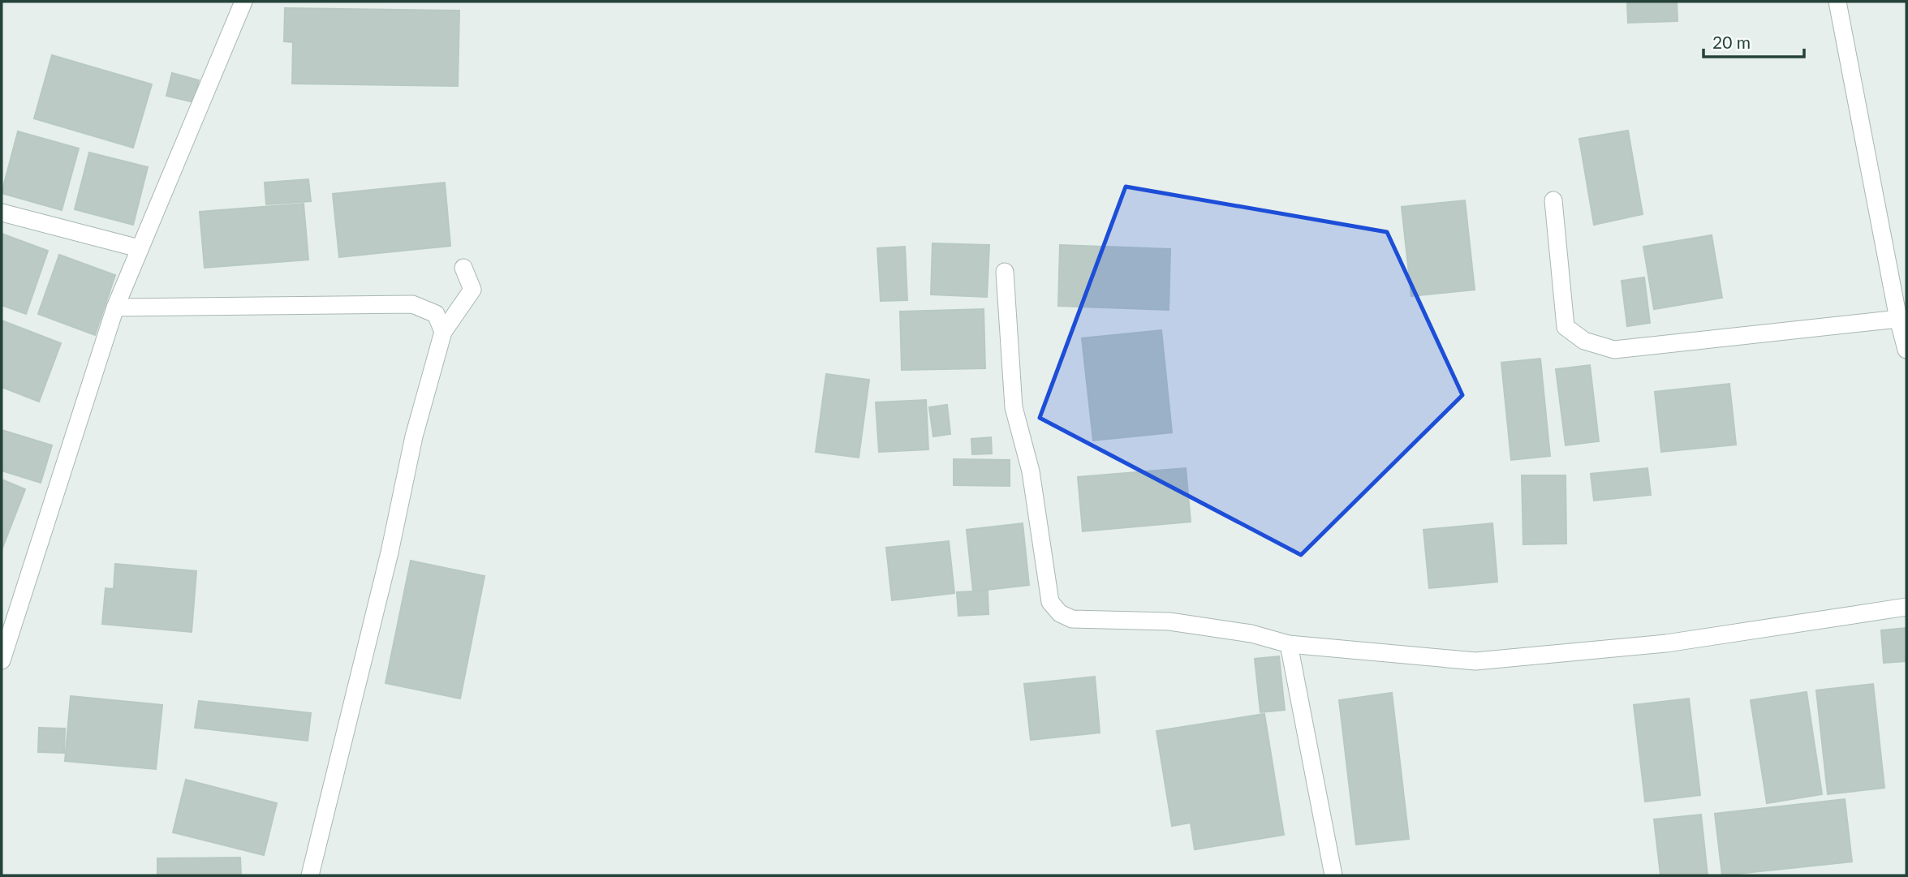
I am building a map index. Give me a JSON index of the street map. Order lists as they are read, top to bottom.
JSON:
{
  "scale_bar": "20 m"
}
